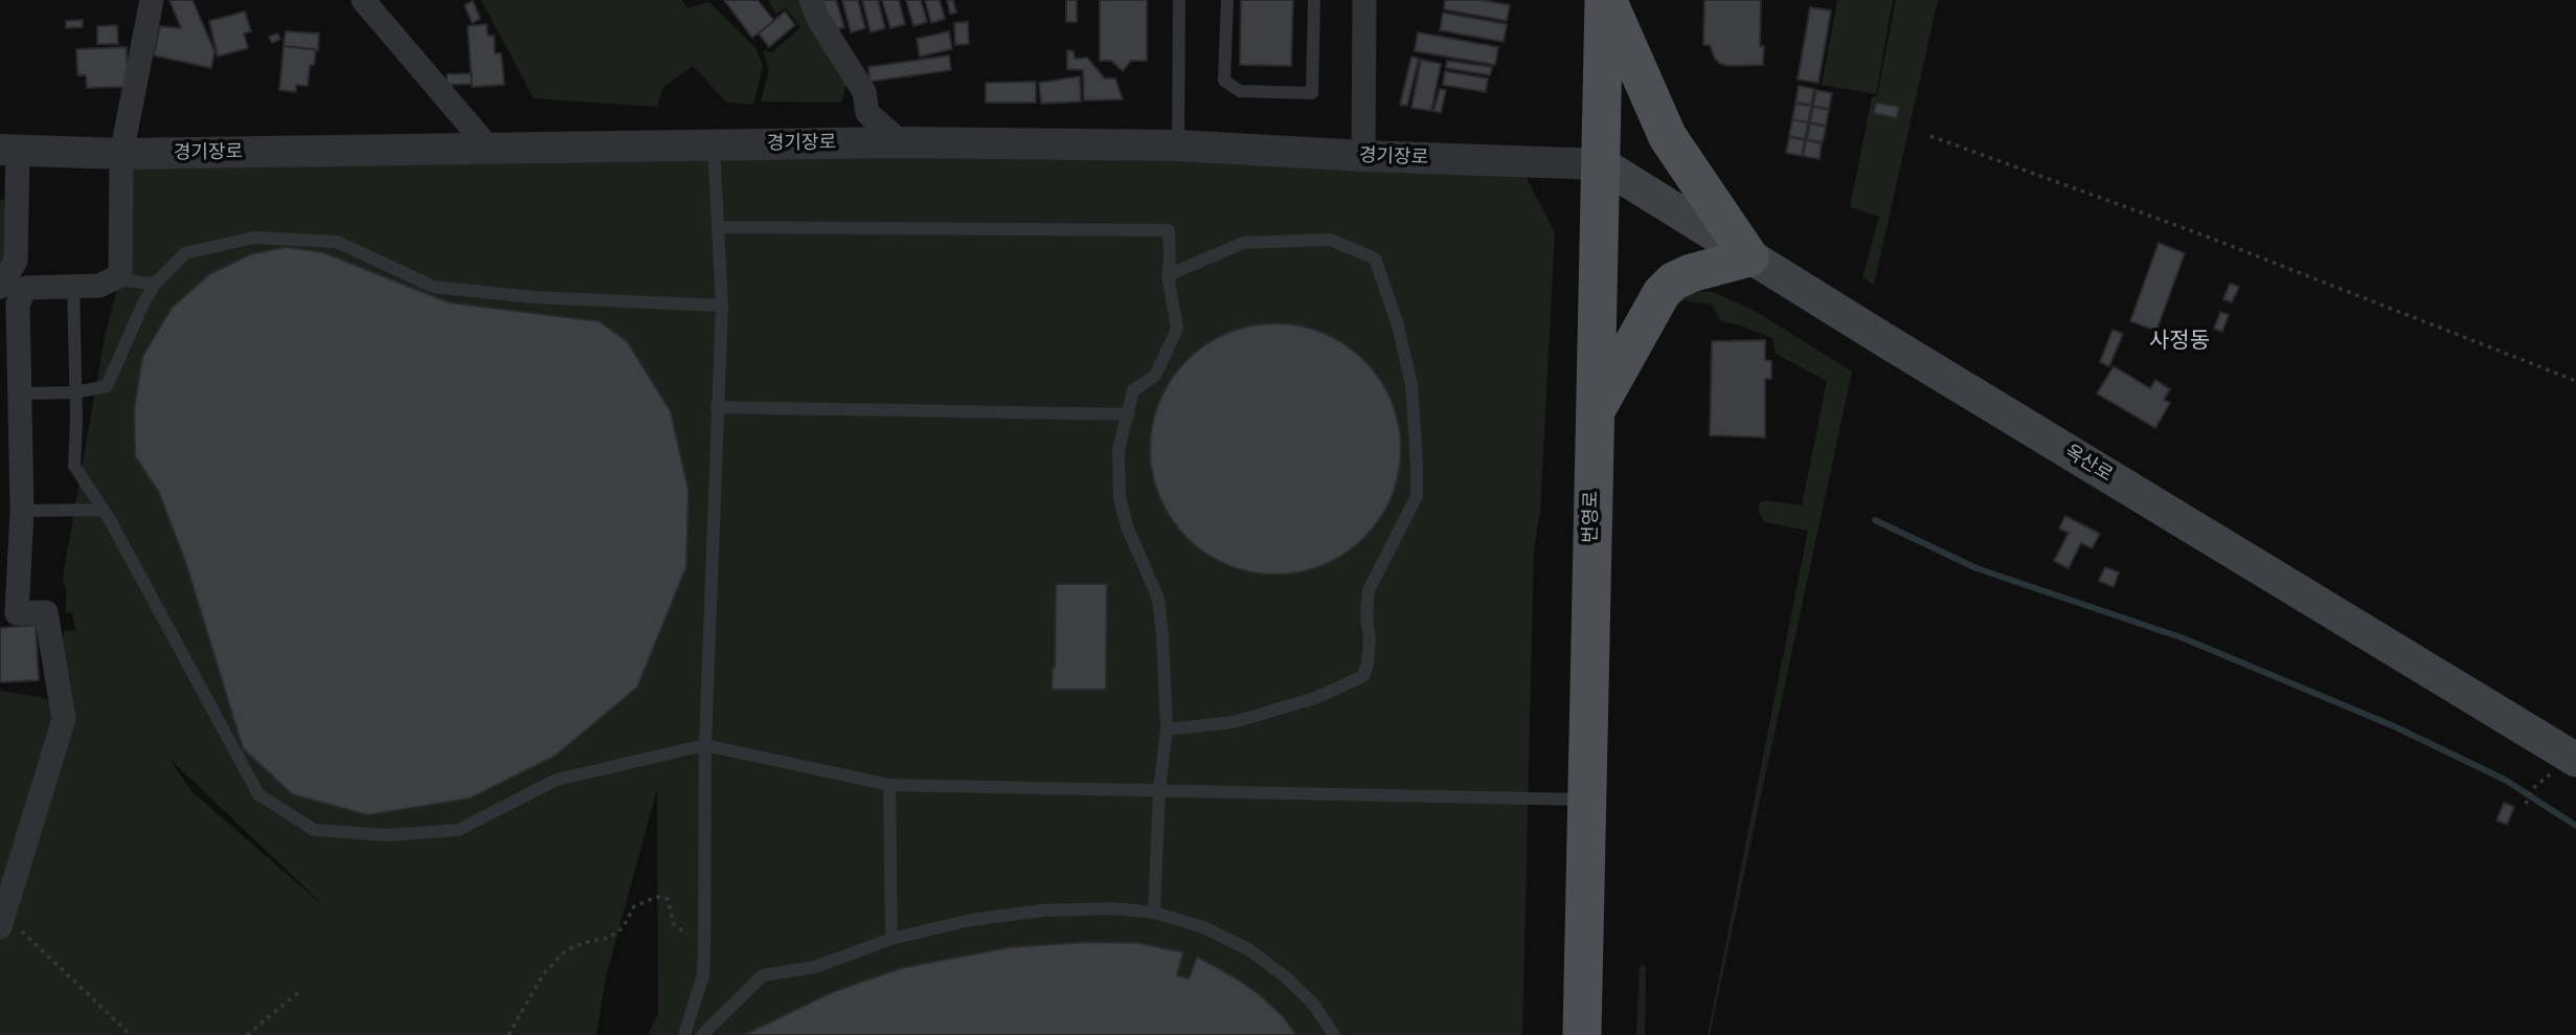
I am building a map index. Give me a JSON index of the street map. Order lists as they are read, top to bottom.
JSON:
{
  "streets": {
    "main road": ["옥산로", "번영로"],
    "street": ["경기장로"]
  },
  "crossings": [
    ["경기장로", "옥산로"],
    ["경기장로", "번영로"],
    ["옥산로", "번영로"]
  ],
  "districts": ["사정동"]
}
